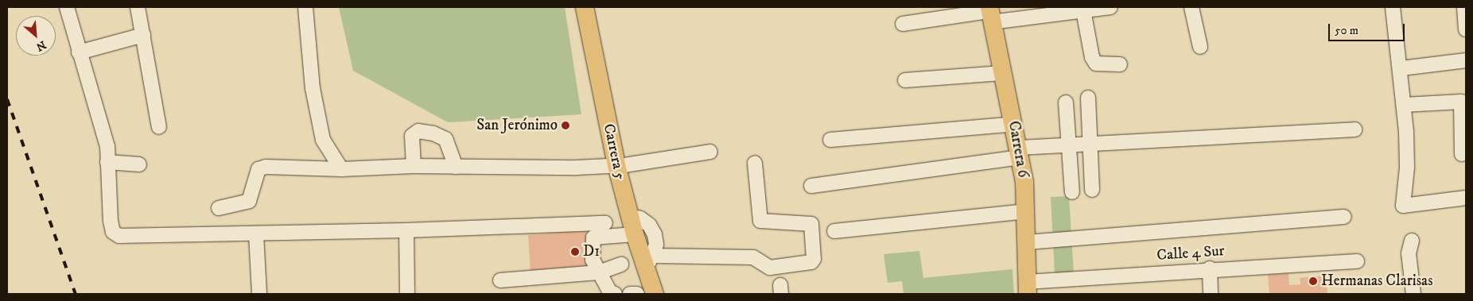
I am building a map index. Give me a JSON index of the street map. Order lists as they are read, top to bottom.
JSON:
{
  "streets": {
    "main road": ["Carrera 6", "Carrera 5"],
    "street": ["Calle 4 Sur"]
  },
  "crossings": [
    ["Carrera 6", "Calle 4 Sur"]
  ],
  "places": ["San Jerónimo", "D1", "Hermanas Clarisas"],
  "scale_bar": "50 m",
  "north": "bottom right"
}
